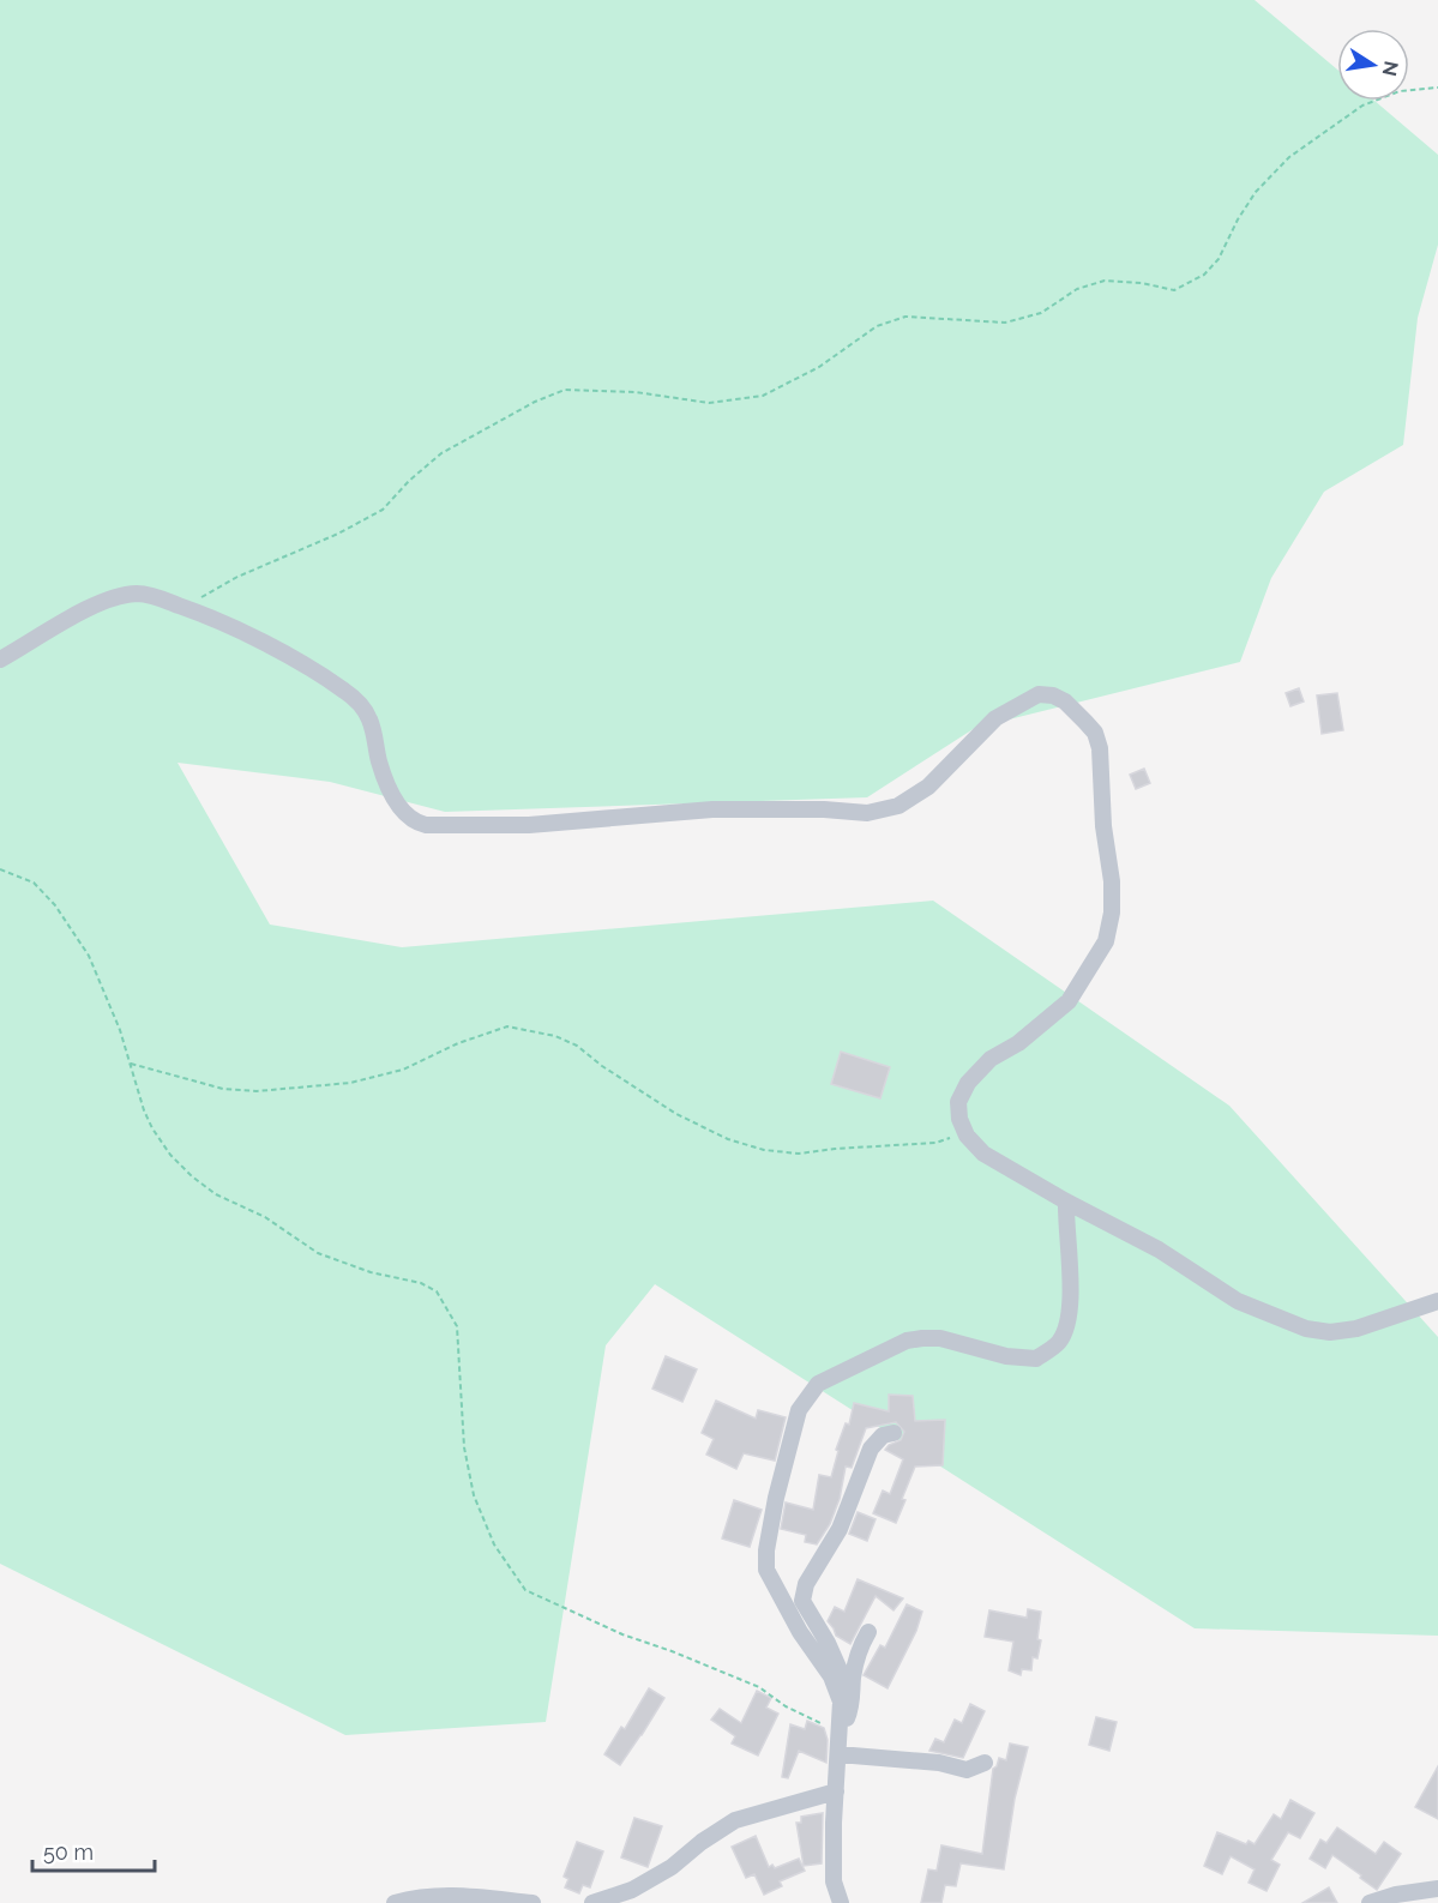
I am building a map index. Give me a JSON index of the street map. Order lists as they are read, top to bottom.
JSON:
{
  "scale_bar": "50 m",
  "north": "right"
}
